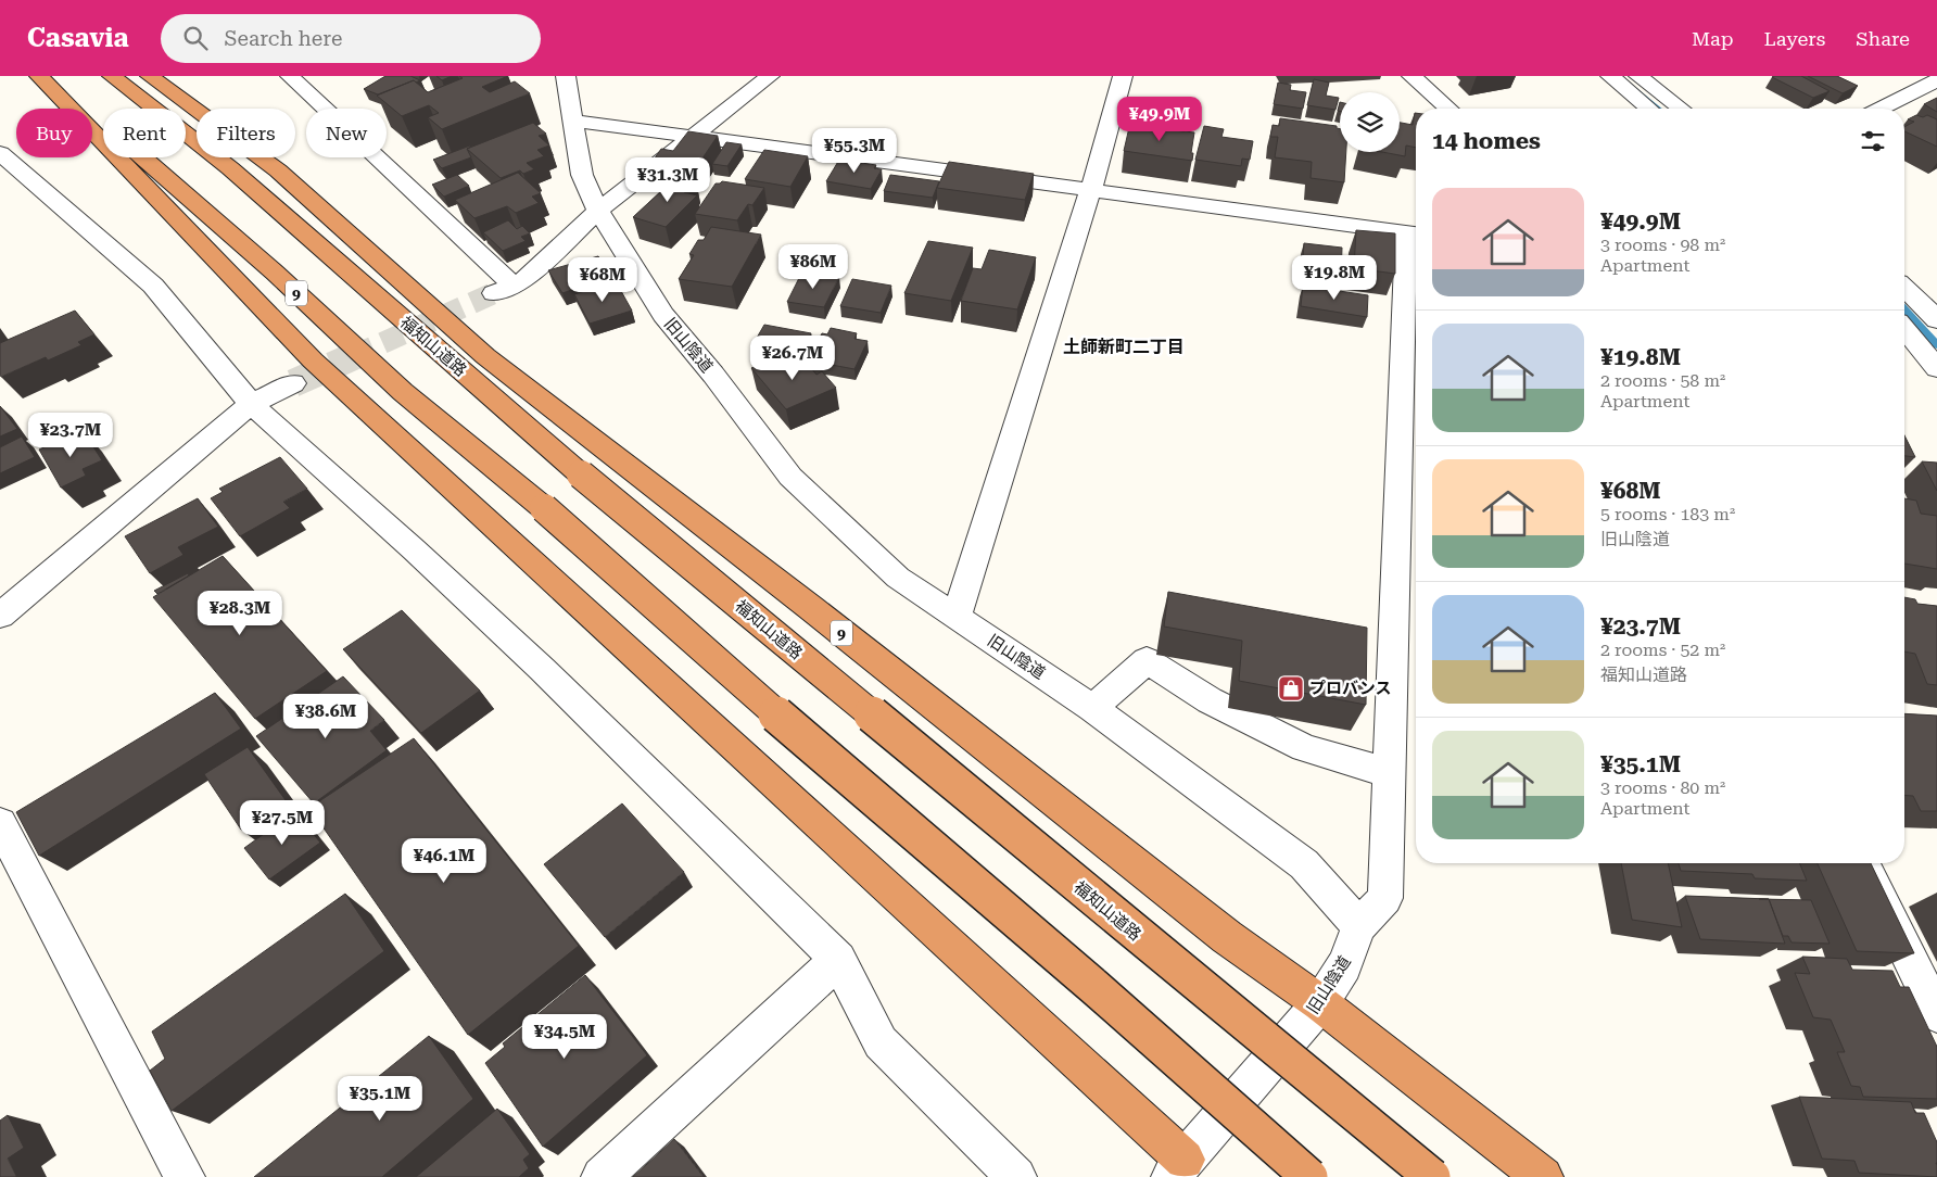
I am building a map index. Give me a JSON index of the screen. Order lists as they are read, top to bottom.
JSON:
{
  "streets": {
    "highway": ["9", "福知山道路"],
    "street": ["旧山陰道"]
  },
  "crossings": [
    ["9", "旧山陰道"]
  ],
  "districts": ["土師新町二丁目"],
  "places": {
    "shop": ["プロバンス"]
  },
  "page": {
    "header": "Casavia",
    "search": "Search here",
    "nav": ["Map", "Layers", "Share"],
    "price": [
      "¥49.9M",
      "¥55.3M",
      "¥31.3M",
      "¥86M",
      "¥19.8M",
      "¥68M",
      "¥26.7M",
      "¥23.7M",
      "¥28.3M",
      "¥38.6M",
      "¥27.5M",
      "¥46.1M",
      "¥34.5M",
      "¥35.1M"
    ],
    "chip": [
      "Buy",
      "Rent",
      "Filters",
      "New"
    ],
    "heading": "14 homes",
    "list": [
      {
        "name": "¥49.9M",
        "note": "3 rooms · 98 m² · Apartment"
      },
      {
        "name": "¥19.8M",
        "note": "2 rooms · 58 m² · Apartment"
      },
      {
        "name": "¥68M",
        "note": "5 rooms · 183 m² · 旧山陰道"
      },
      {
        "name": "¥23.7M",
        "note": "2 rooms · 52 m² · 福知山道路"
      },
      {
        "name": "¥35.1M",
        "note": "3 rooms · 80 m² · Apartment"
      }
    ]
  }
}
